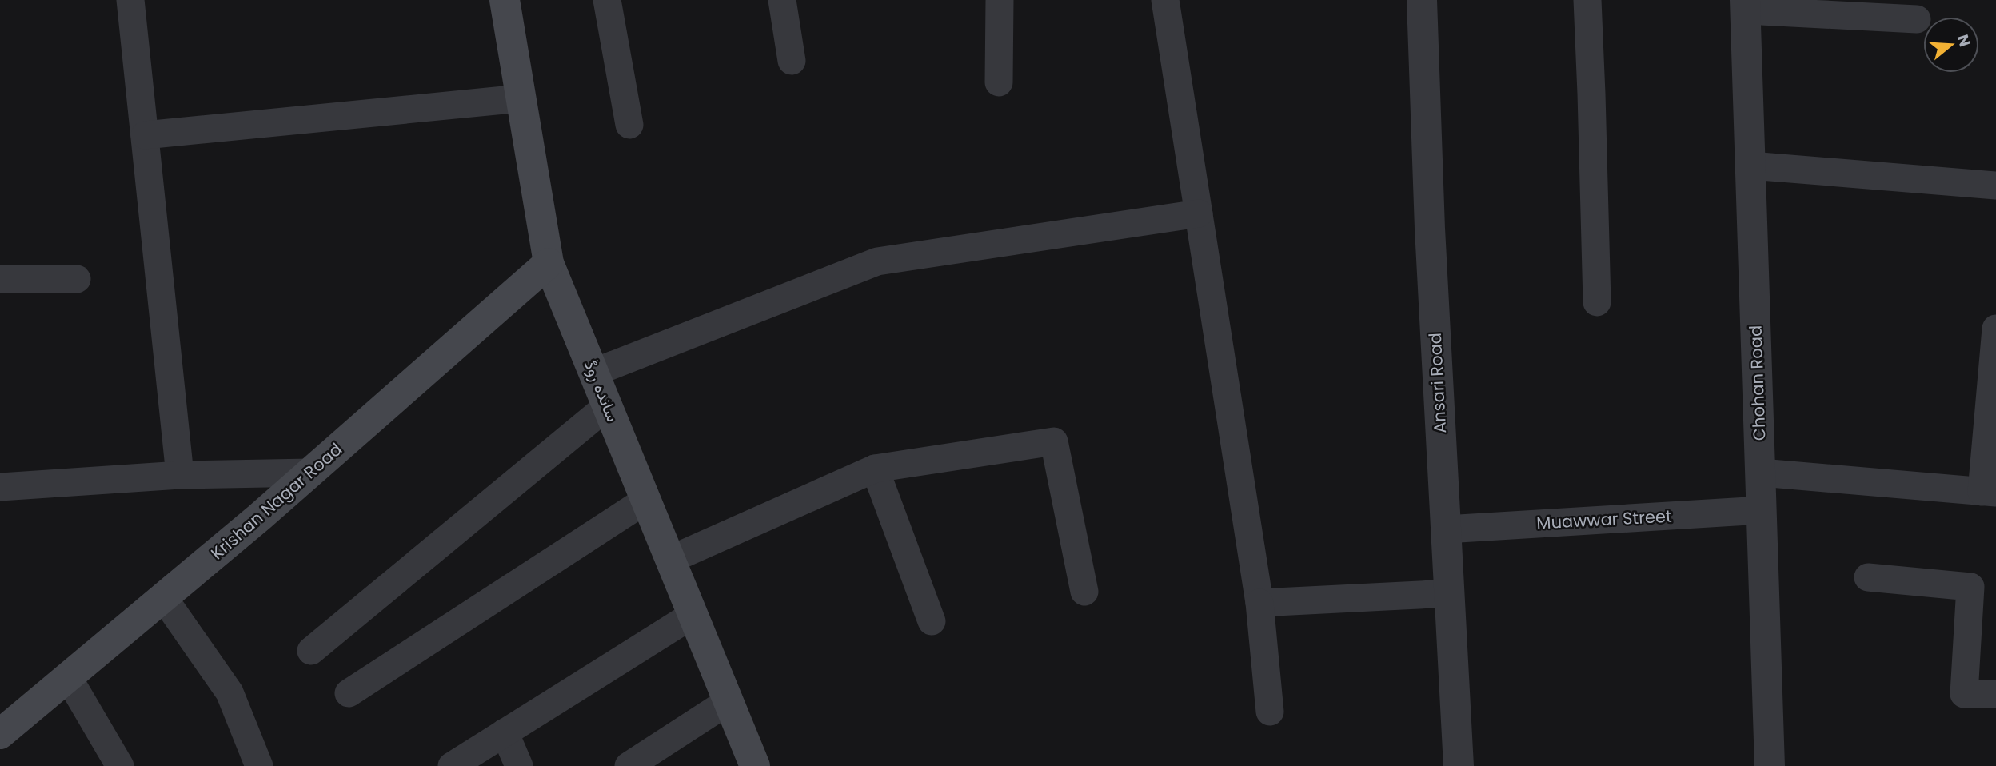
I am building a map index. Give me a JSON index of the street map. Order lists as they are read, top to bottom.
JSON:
{
  "streets": {
    "main road": ["ساندہ روڈ", "Krishan Nagar Road"],
    "street": ["Ansari Road", "Chohan Road", "Muawwar Street"]
  },
  "crossings": [
    ["Ansari Road", "Muawwar Street"],
    ["Chohan Road", "Muawwar Street"],
    ["ساندہ روڈ", "Krishan Nagar Road"]
  ],
  "north": "right"
}
